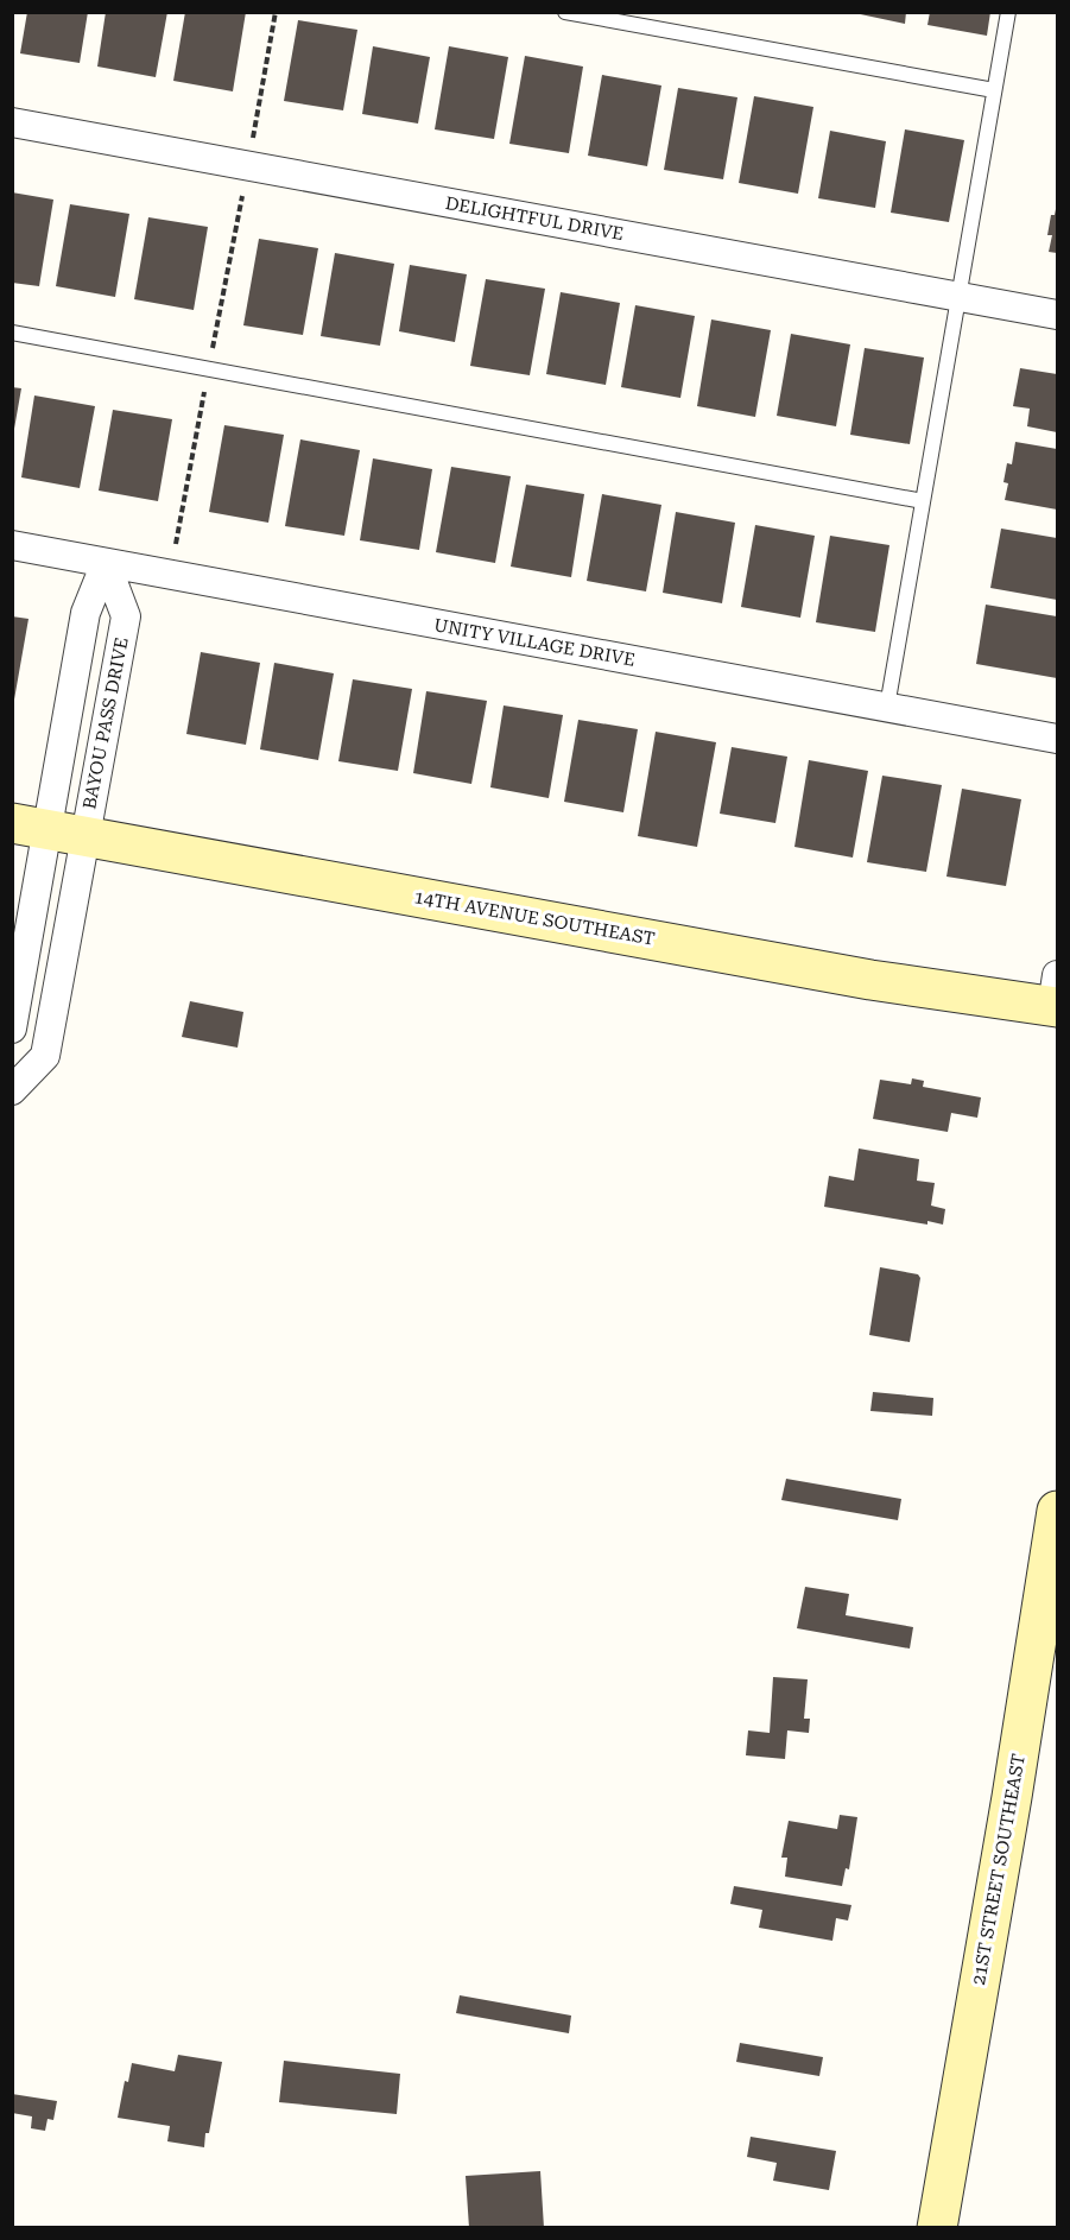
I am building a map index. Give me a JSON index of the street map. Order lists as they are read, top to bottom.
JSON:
{
  "streets": {
    "street": [
      "DELIGHTFUL DRIVE",
      "UNITY VILLAGE DRIVE",
      "BAYOU PASS DRIVE",
      "14TH AVENUE SOUTHEAST",
      "21ST STREET SOUTHEAST"
    ]
  },
  "crossings": [
    ["UNITY VILLAGE DRIVE", "BAYOU PASS DRIVE"],
    ["BAYOU PASS DRIVE", "14TH AVENUE SOUTHEAST"]
  ]
}
